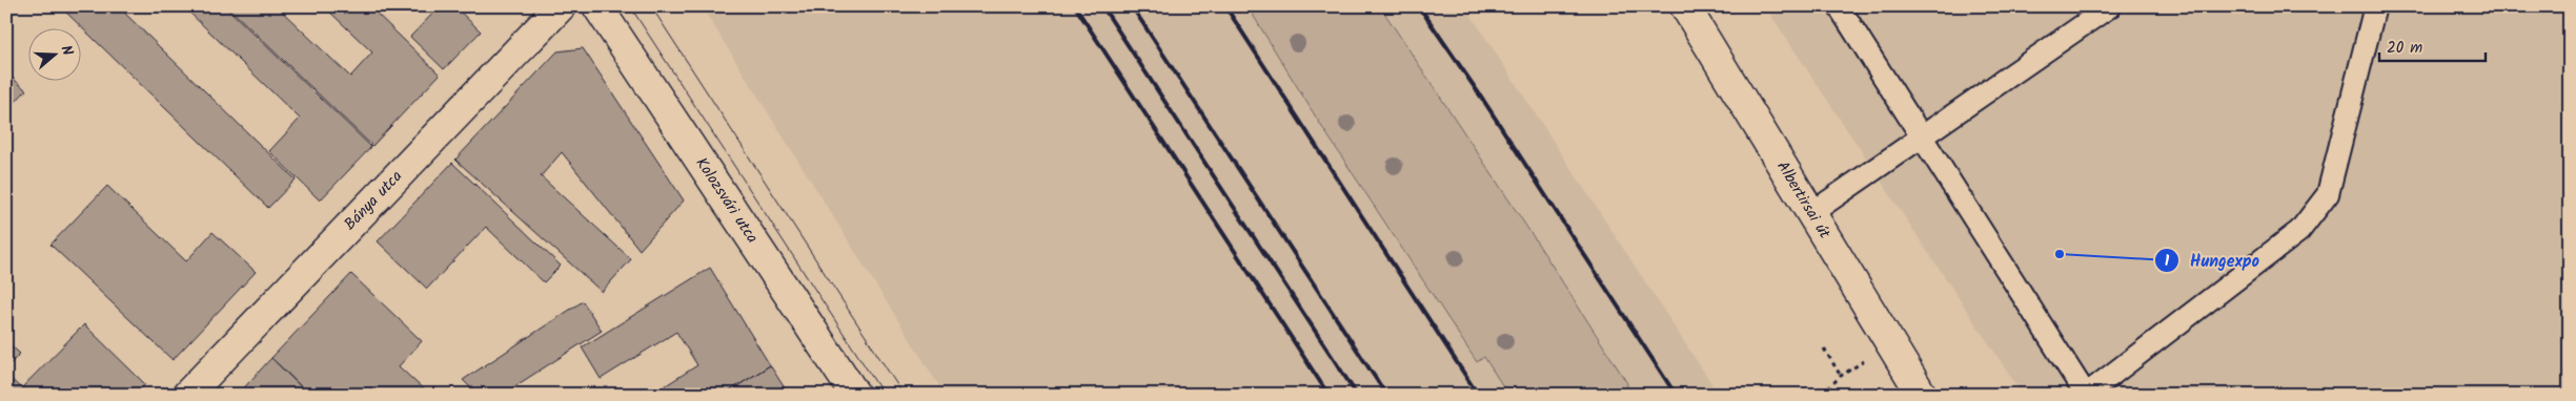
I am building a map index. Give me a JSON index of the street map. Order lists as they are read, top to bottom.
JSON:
{
  "streets": {
    "street": ["Bánya utca", "Kolozsvári utca", "Albertirsai út"]
  },
  "places": ["Hungexpo"],
  "scale_bar": "20 m",
  "north": "right"
}
